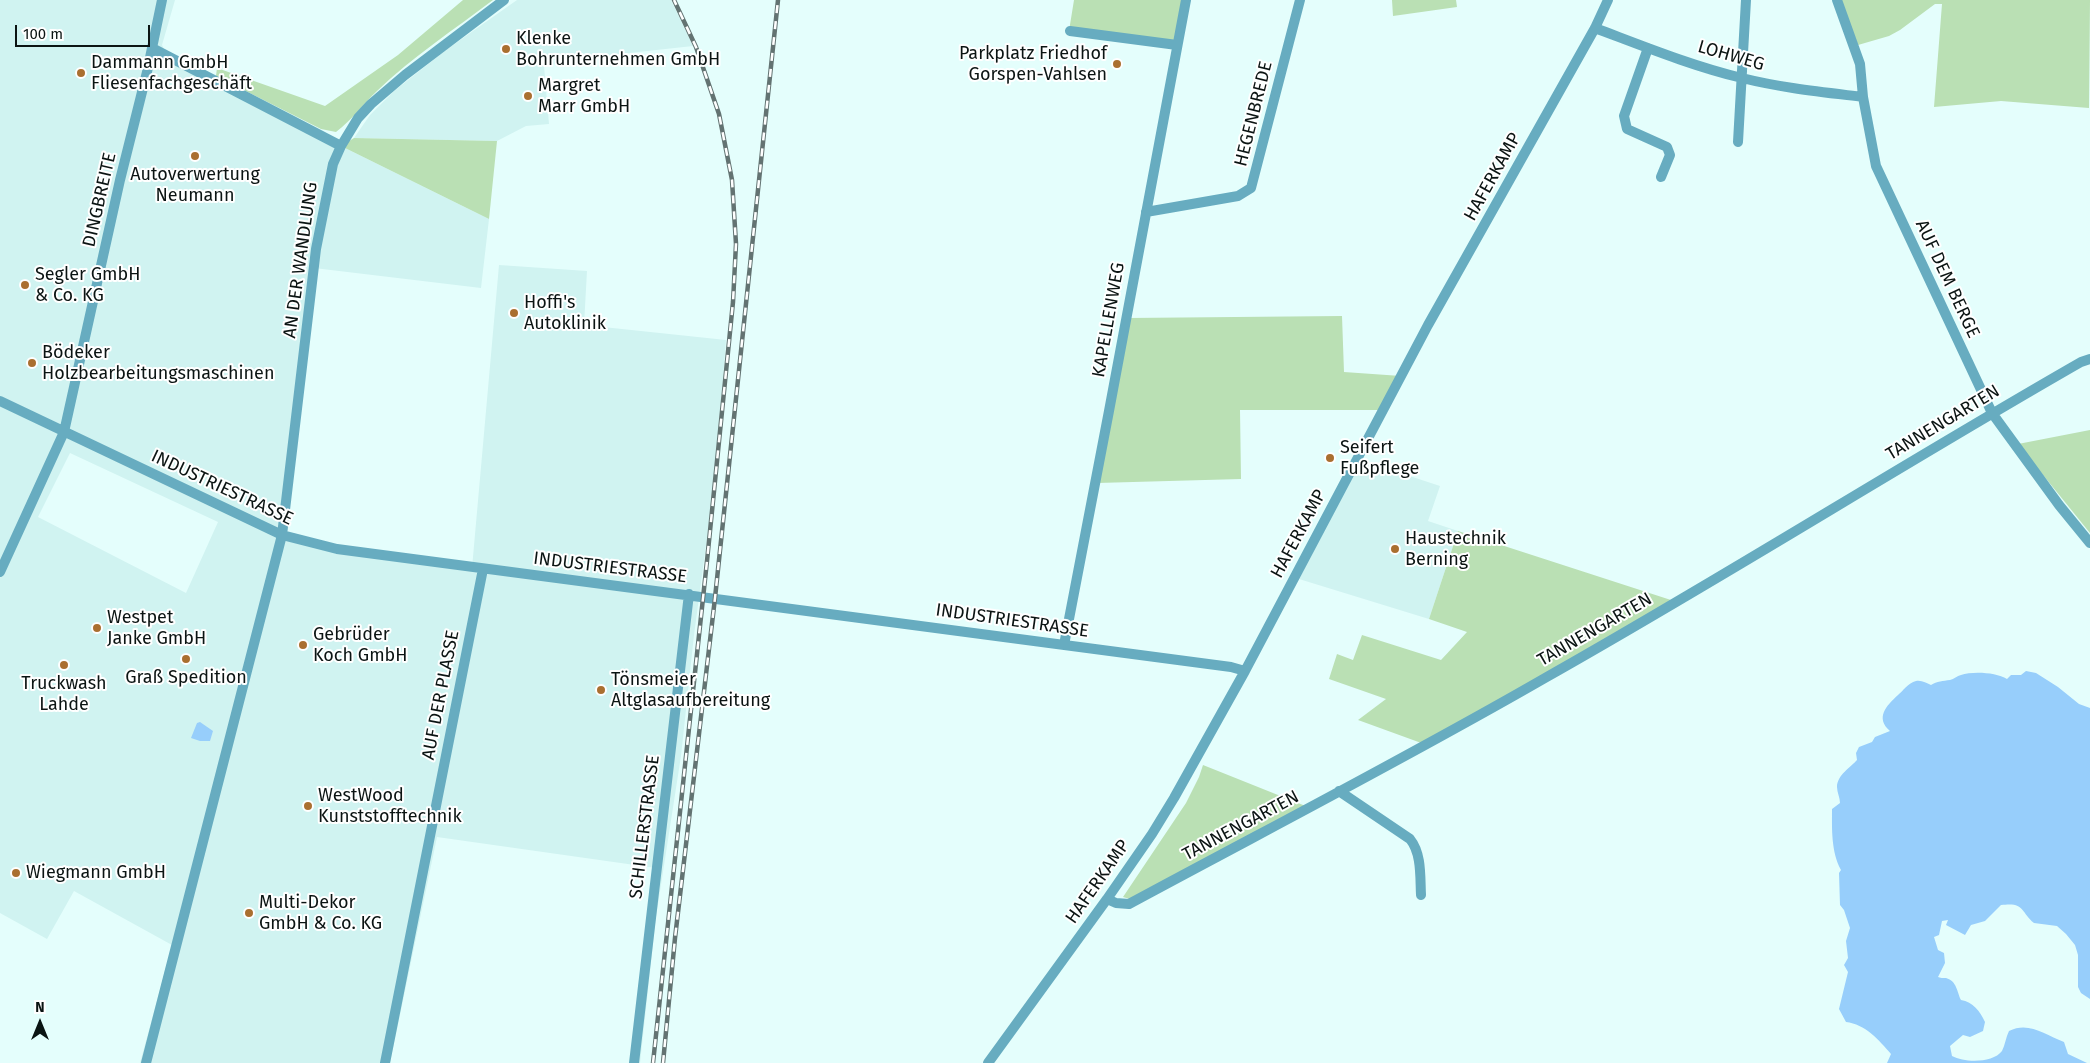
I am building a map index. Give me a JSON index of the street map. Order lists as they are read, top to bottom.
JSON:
{
  "streets": {
    "street": [
      "LOHWEG",
      "HEGENBREDE",
      "HAFERKAMP",
      "DINGBREITE",
      "AN DER WANDLUNG",
      "AUF DEM BERGE",
      "KAPELLENWEG",
      "TANNENGARTEN",
      "INDUSTRIESTRASSE",
      "AUF DER PLASSE",
      "SCHILLERSTRASSE"
    ]
  },
  "crossings": [
    ["LOHWEG", "HAFERKAMP"],
    ["LOHWEG", "AUF DEM BERGE"],
    ["HEGENBREDE", "KAPELLENWEG"],
    ["HAFERKAMP", "TANNENGARTEN"],
    ["HAFERKAMP", "INDUSTRIESTRASSE"],
    ["DINGBREITE", "INDUSTRIESTRASSE"],
    ["AN DER WANDLUNG", "INDUSTRIESTRASSE"],
    ["AUF DEM BERGE", "TANNENGARTEN"],
    ["KAPELLENWEG", "INDUSTRIESTRASSE"],
    ["INDUSTRIESTRASSE", "AUF DER PLASSE"],
    ["INDUSTRIESTRASSE", "SCHILLERSTRASSE"]
  ],
  "places": [
    "Klenke Bohrunternehmen GmbH",
    "Parkplatz Friedhof Gorspen-Vahlsen",
    "Dammann GmbH Fliesenfachgeschäft",
    "Margret Marr GmbH",
    "Autoverwertung Neumann",
    "Segler GmbH & Co. KG",
    "Hoffi's Autoklinik",
    "Bödeker Holzbearbeitungsmaschinen",
    "Seifert Fußpflege",
    "Haustechnik Berning",
    "Westpet Janke GmbH",
    "Gebrüder Koch GmbH",
    "Graß Spedition",
    "Truckwash Lahde",
    "Tönsmeier Altglasaufbereitung",
    "WestWood Kunststofftechnik",
    "Wiegmann GmbH",
    "Multi-Dekor GmbH & Co. KG"
  ],
  "scale_bar": "100 m",
  "north": "top"
}
